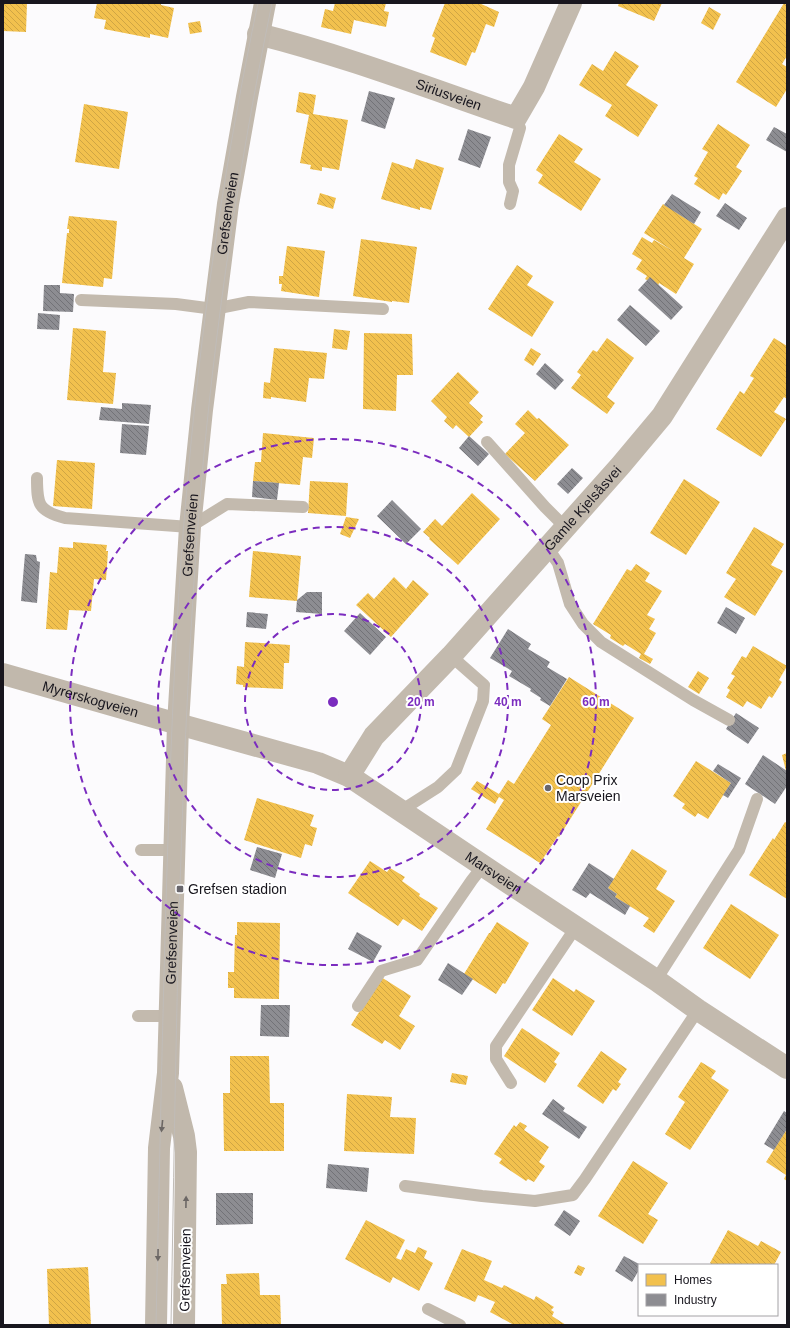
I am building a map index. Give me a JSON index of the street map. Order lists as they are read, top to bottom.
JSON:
{
  "streets": {
    "main road": ["Grefsenveien", "Myrerskogveien"],
    "street": ["Siriusveien", "Gamle Kjelsåsvei", "Marsveien"]
  },
  "crossings": [
    ["Siriusveien", "Grefsenveien"],
    ["Grefsenveien", "Myrerskogveien"],
    ["Grefsenveien", "Marsveien"],
    ["Gamle Kjelsåsvei", "Marsveien"],
    ["Myrerskogveien", "Marsveien"]
  ],
  "places": {
    "other": ["Coop Prix Marsveien"],
    "transit": ["Grefsen stadion"]
  },
  "legend": ["Homes", "Industry"],
  "rings": ["20 m", "40 m", "60 m"]
}
